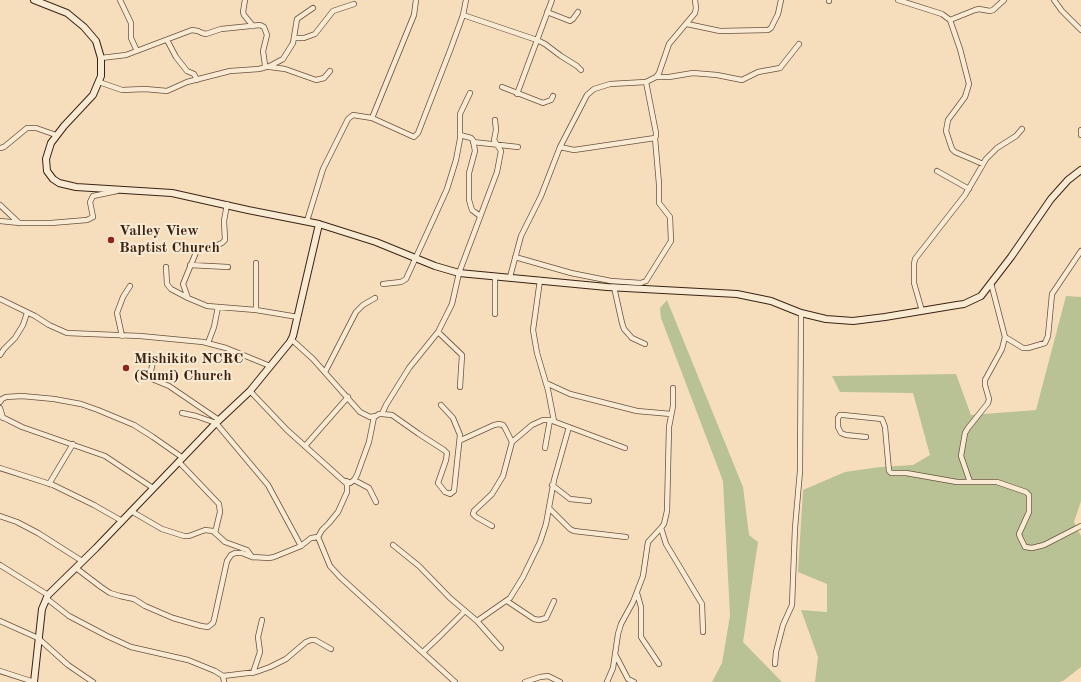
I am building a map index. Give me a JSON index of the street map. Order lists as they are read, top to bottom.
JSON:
{
  "places": ["Valley View Baptist Church", "Mishikito NCRC (Sumi) Church"]
}
